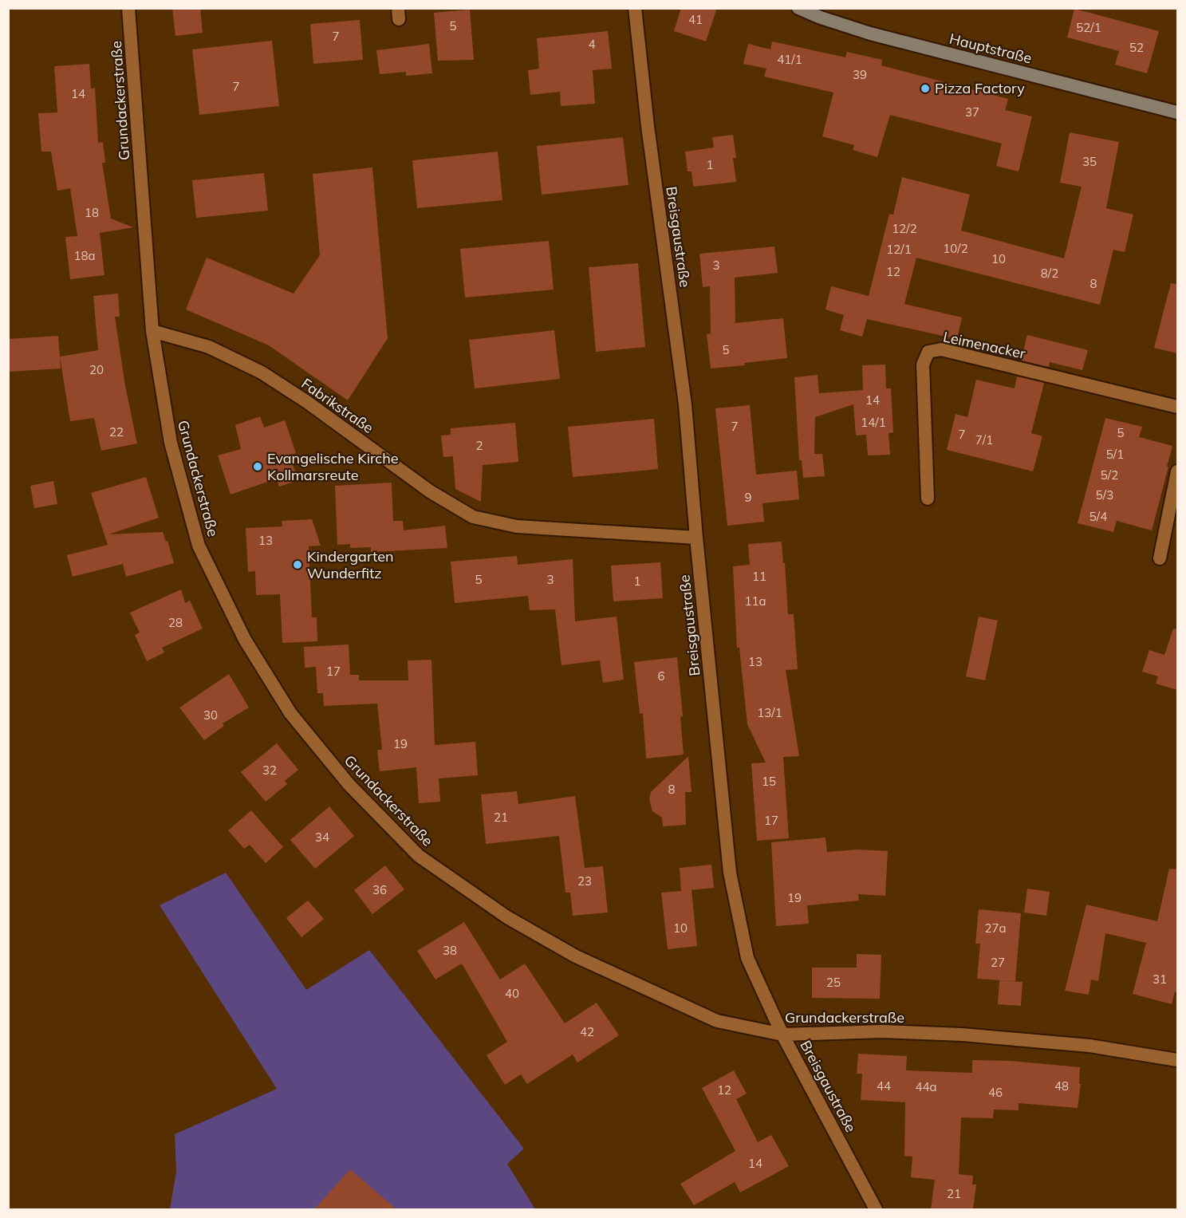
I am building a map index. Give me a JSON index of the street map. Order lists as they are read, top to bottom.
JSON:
{
  "streets": {
    "main road": ["Hauptstraße"],
    "street": [
      "Grundackerstraße",
      "Breisgaustraße",
      "Leimenacker",
      "Fabrikstraße"
    ]
  },
  "crossings": [
    ["Grundackerstraße", "Breisgaustraße"],
    ["Grundackerstraße", "Fabrikstraße"],
    ["Breisgaustraße", "Fabrikstraße"]
  ],
  "places": ["Pizza Factory", "Evangelische Kirche Kollmarsreute", "Kindergarten Wunderfitz"],
  "house_numbers": [
    "41",
    "5",
    "52/1",
    "7",
    "4",
    "52",
    "41/1",
    "39",
    "7",
    "14",
    "37",
    "35",
    "1",
    "18",
    "12/2",
    "10/2",
    "12/1",
    "18a",
    "10",
    "3",
    "12",
    "8/2",
    "8",
    "5",
    "20",
    "14",
    "14/1",
    "7",
    "22",
    "5",
    "7",
    "7/1",
    "2",
    "5/1",
    "5/2",
    "5/3",
    "9",
    "5/4",
    "13",
    "11",
    "5",
    "3",
    "1",
    "11a",
    "28",
    "13",
    "17",
    "6",
    "13/1",
    "30",
    "19",
    "32",
    "15",
    "8",
    "21",
    "17",
    "34",
    "23",
    "36",
    "19",
    "10",
    "27a",
    "38",
    "27",
    "31",
    "25",
    "40",
    "42",
    "44",
    "48",
    "44a",
    "12",
    "46",
    "14",
    "21"
  ]
}
